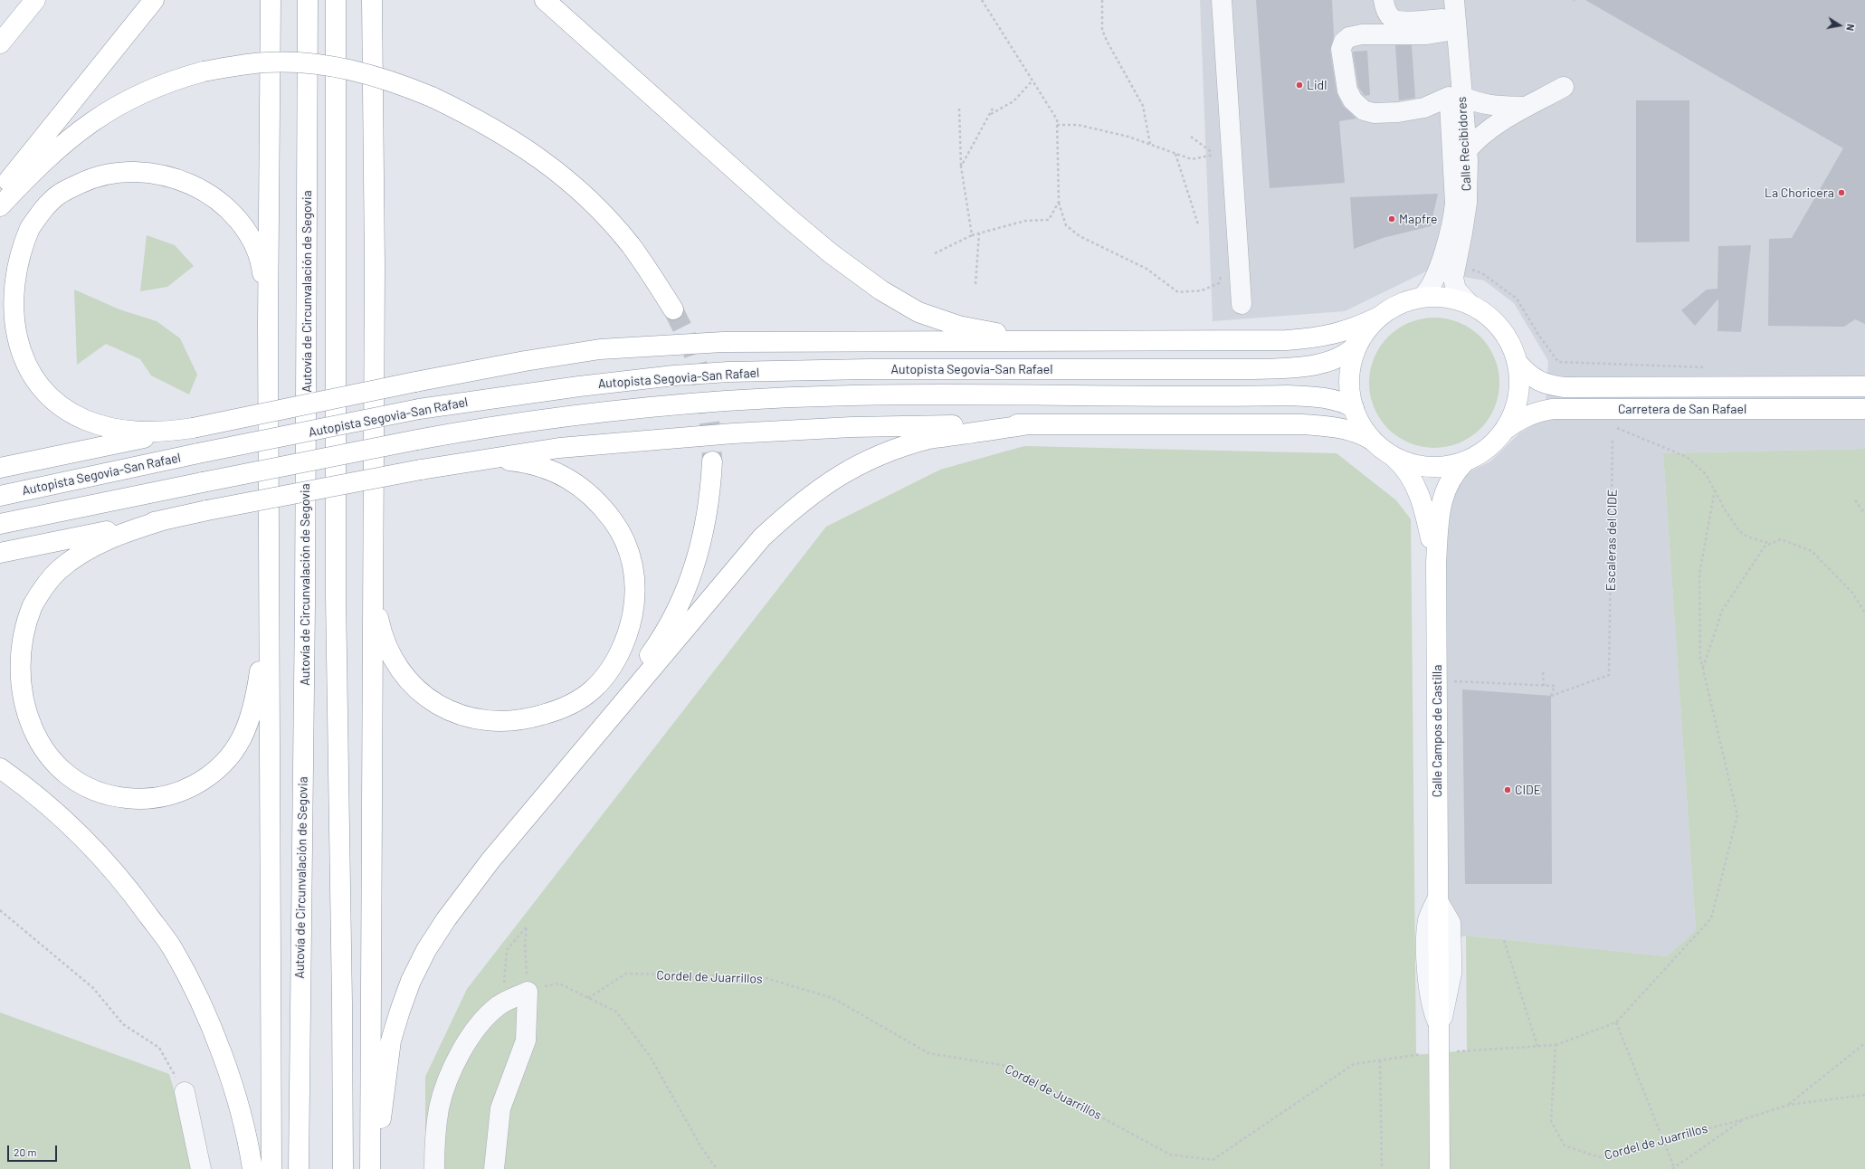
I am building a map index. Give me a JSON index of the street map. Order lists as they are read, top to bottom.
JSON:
{
  "streets": {
    "main road": [
      "Autovía de Circunvalación de Segovia",
      "Autopista Segovia-San Rafael",
      "Carretera de San Rafael",
      "Calle Campos de Castilla"
    ],
    "street": ["Calle Recibidores"],
    "path": ["Escaleras del CIDE", "Cordel de Juarrillos"]
  },
  "crossings": [
    ["Calle Campos de Castilla", "Cordel de Juarrillos"]
  ],
  "places": [
    "Lidl",
    "La Choricera",
    "Mapfre",
    "CIDE"
  ],
  "scale_bar": "20 m",
  "north": "right"
}
